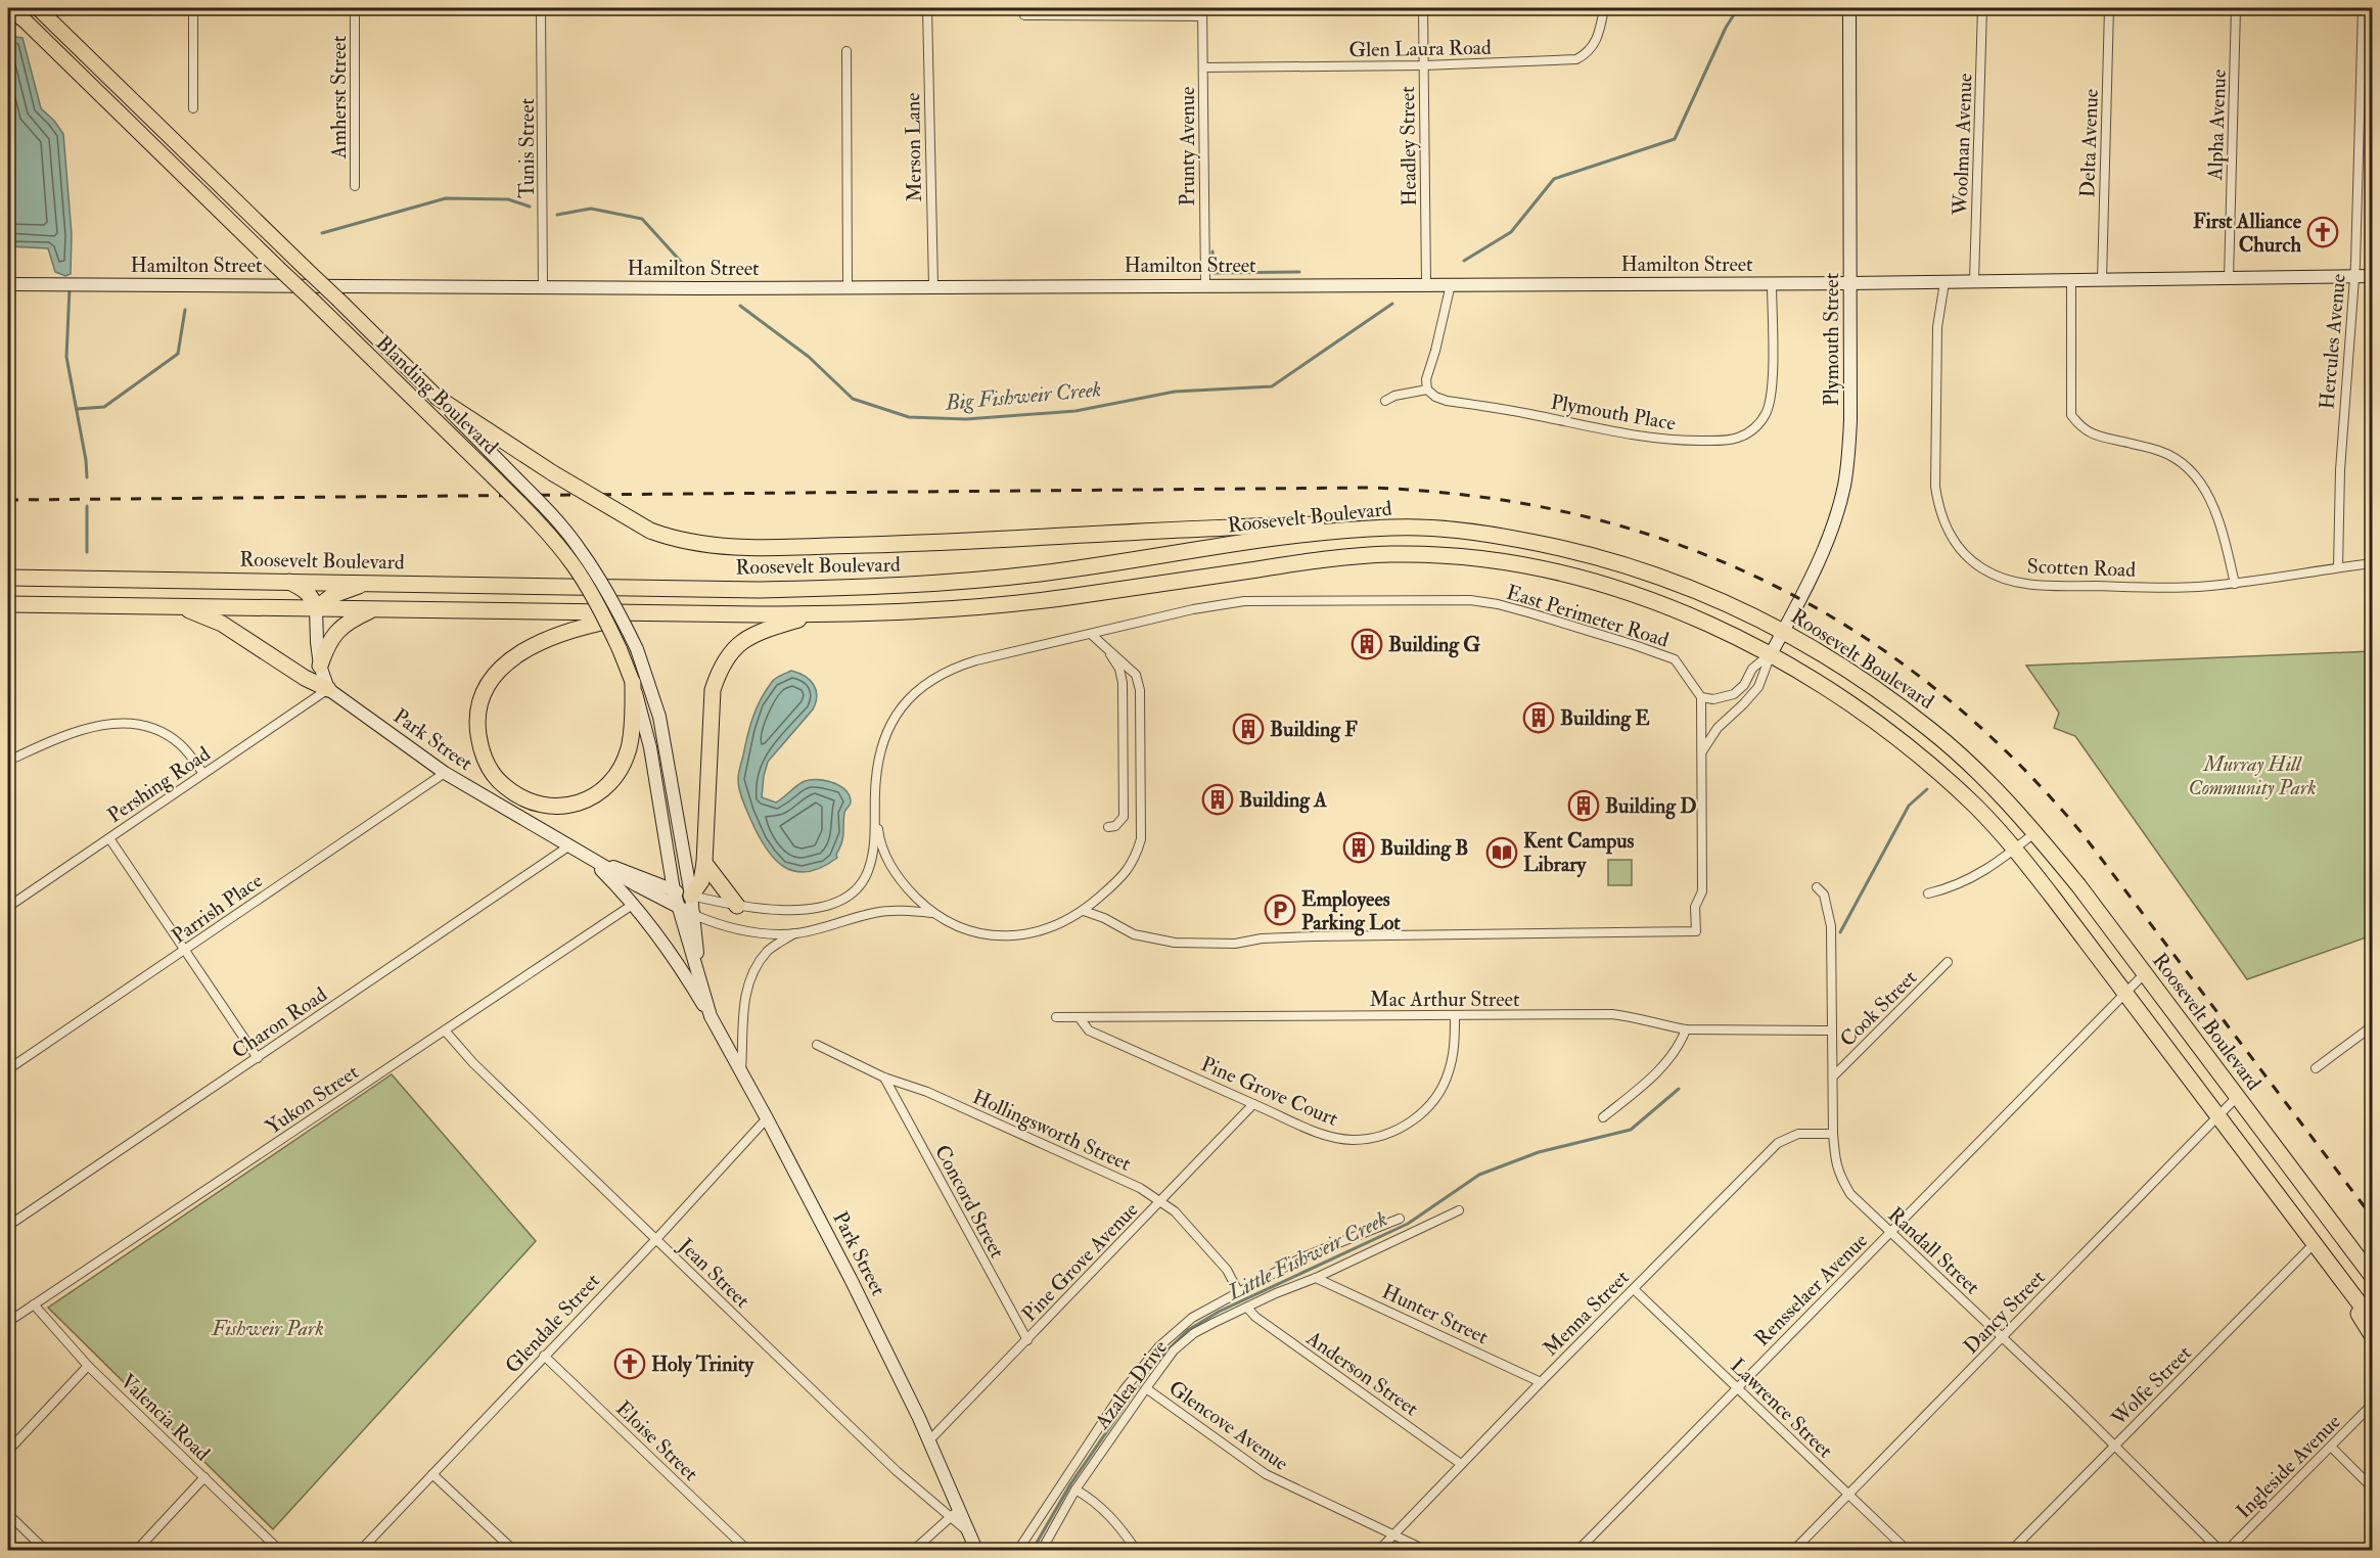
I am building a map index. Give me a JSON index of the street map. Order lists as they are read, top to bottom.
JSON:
{
  "streets": {
    "highway": ["Roosevelt Boulevard"],
    "main road": ["Blanding Boulevard"],
    "street": [
      "Glen Laura Road",
      "Amherst Street",
      "Alpha Avenue",
      "Delta Avenue",
      "Woolman Avenue",
      "Prunty Avenue",
      "Headley Street",
      "Merson Lane",
      "Tunis Street",
      "Hamilton Street",
      "Plymouth Street",
      "Hercules Avenue",
      "Plymouth Place",
      "Scotten Road",
      "East Perimeter Road",
      "Park Street",
      "Pershing Road",
      "Parrish Place",
      "Mac Arthur Street",
      "Cook Street",
      "Charon Road",
      "Pine Grove Court",
      "Yukon Street",
      "Hollingsworth Street",
      "Concord Street",
      "Randall Street",
      "Pine Grove Avenue",
      "Jean Street",
      "Rensselaer Avenue",
      "Dancy Street",
      "Menna Street",
      "Hunter Street",
      "Glendale Street",
      "Anderson Street",
      "Azalea Drive",
      "Wolfe Street",
      "Lawrence Street",
      "Valencia Road",
      "Glencove Avenue",
      "Eloise Street",
      "Ingleside Avenue"
    ]
  },
  "crossings": [
    ["Glen Laura Road", "Prunty Avenue"],
    ["Glen Laura Road", "Headley Street"],
    ["Alpha Avenue", "Hamilton Street"],
    ["Delta Avenue", "Hamilton Street"],
    ["Woolman Avenue", "Hamilton Street"],
    ["Prunty Avenue", "Hamilton Street"],
    ["Headley Street", "Hamilton Street"],
    ["Merson Lane", "Hamilton Street"],
    ["Tunis Street", "Hamilton Street"],
    ["Hamilton Street", "Plymouth Street"],
    ["Hamilton Street", "Hercules Avenue"],
    ["Hamilton Street", "Plymouth Place"],
    ["Hamilton Street", "Scotten Road"],
    ["Plymouth Street", "Roosevelt Boulevard"],
    ["Hercules Avenue", "Scotten Road"],
    ["Blanding Boulevard", "Park Street"],
    ["Roosevelt Boulevard", "Rensselaer Avenue"],
    ["Roosevelt Boulevard", "Dancy Street"],
    ["Park Street", "Pershing Road"],
    ["Park Street", "Parrish Place"],
    ["Park Street", "Charon Road"],
    ["Park Street", "Pine Grove Avenue"],
    ["Park Street", "Jean Street"],
    ["Park Street", "Glendale Street"],
    ["Mac Arthur Street", "Pine Grove Court"],
    ["Mac Arthur Street", "Randall Street"],
    ["Cook Street", "Randall Street"],
    ["Pine Grove Court", "Pine Grove Avenue"],
    ["Yukon Street", "Jean Street"],
    ["Yukon Street", "Valencia Road"],
    ["Hollingsworth Street", "Concord Street"],
    ["Hollingsworth Street", "Pine Grove Avenue"],
    ["Hollingsworth Street", "Azalea Drive"],
    ["Concord Street", "Pine Grove Avenue"],
    ["Randall Street", "Rensselaer Avenue"],
    ["Randall Street", "Dancy Street"],
    ["Randall Street", "Menna Street"],
    ["Randall Street", "Wolfe Street"],
    ["Jean Street", "Glendale Street"],
    ["Rensselaer Avenue", "Lawrence Street"],
    ["Dancy Street", "Lawrence Street"],
    ["Menna Street", "Hunter Street"],
    ["Menna Street", "Anderson Street"],
    ["Menna Street", "Lawrence Street"],
    ["Menna Street", "Glencove Avenue"],
    ["Hunter Street", "Azalea Drive"],
    ["Glendale Street", "Eloise Street"],
    ["Anderson Street", "Azalea Drive"],
    ["Azalea Drive", "Glencove Avenue"]
  ],
  "water": ["Big Fishweir Creek", "Little Fishweir Creek"],
  "parks": ["Murray Hill Community Park", "Fishweir Park"],
  "places": {
    "church": ["First Alliance Church", "Holy Trinity"],
    "building": [
      "Building G",
      "Building E",
      "Building F",
      "Building A",
      "Building D",
      "Building B"
    ],
    "library": ["Kent Campus Library"],
    "parking": ["Employees Parking Lot"]
  }
}
